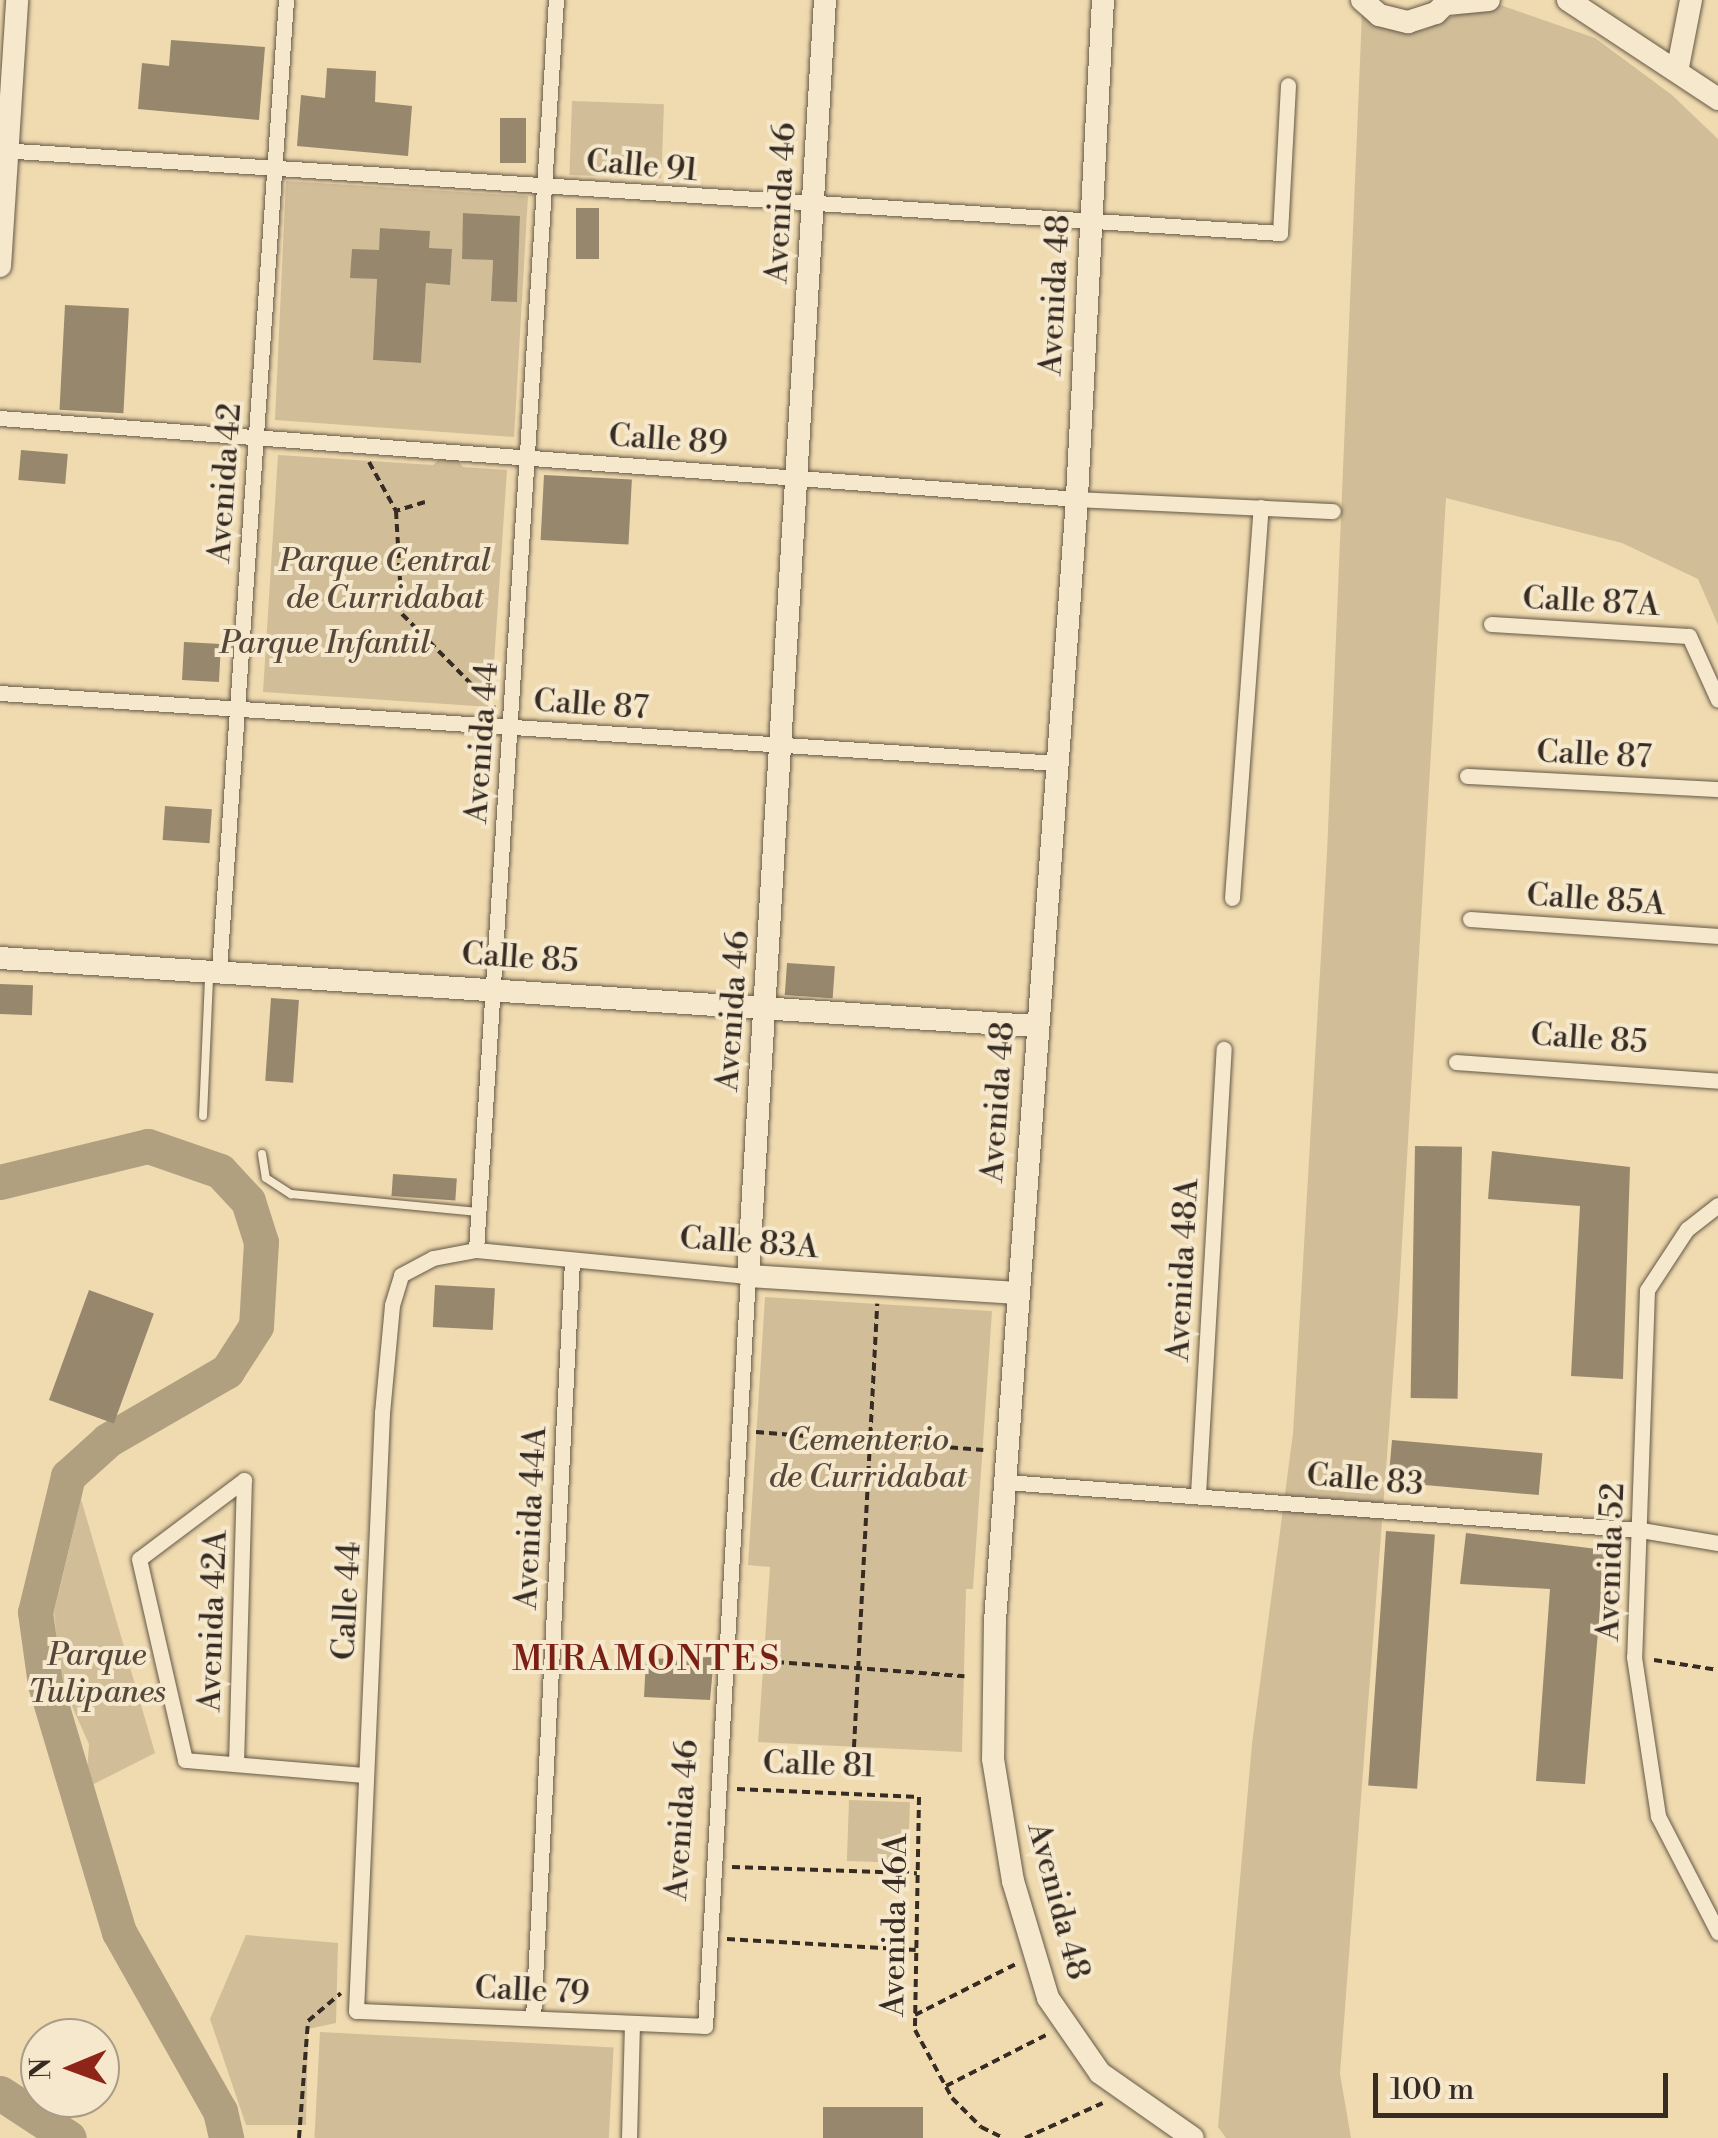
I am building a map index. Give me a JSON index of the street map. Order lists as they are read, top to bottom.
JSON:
{
  "streets": {
    "street": [
      "Calle 91",
      "Avenida 46",
      "Avenida 48",
      "Calle 89",
      "Avenida 42",
      "Calle 87A",
      "Calle 87",
      "Avenida 44",
      "Calle 85A",
      "Calle 85",
      "Calle 83A",
      "Avenida 48A",
      "Calle 83",
      "Avenida 44A",
      "Avenida 52",
      "Calle 44",
      "Avenida 42A",
      "Calle 79"
    ],
    "path": ["Calle 81", "Avenida 46A"]
  },
  "crossings": [
    ["Calle 91", "Avenida 46"],
    ["Calle 91", "Avenida 48"],
    ["Calle 91", "Avenida 42"],
    ["Calle 91", "Avenida 44"],
    ["Avenida 46", "Calle 89"],
    ["Avenida 46", "Calle 87"],
    ["Avenida 46", "Calle 85"],
    ["Avenida 46", "Calle 83A"],
    ["Avenida 46", "Calle 81"],
    ["Avenida 46", "Calle 79"],
    ["Avenida 48", "Calle 89"],
    ["Avenida 48", "Calle 87"],
    ["Avenida 48", "Calle 85"],
    ["Avenida 48", "Calle 83A"],
    ["Avenida 48", "Calle 83"],
    ["Calle 89", "Avenida 42"],
    ["Calle 89", "Avenida 44"],
    ["Avenida 42", "Calle 87"],
    ["Avenida 42", "Calle 85"],
    ["Calle 87", "Avenida 44"],
    ["Avenida 44", "Calle 85"],
    ["Avenida 44", "Calle 83A"],
    ["Avenida 44", "Calle 44"],
    ["Calle 83A", "Avenida 44A"],
    ["Calle 83A", "Calle 44"],
    ["Avenida 48A", "Calle 83"],
    ["Calle 83", "Avenida 52"],
    ["Avenida 44A", "Calle 79"],
    ["Calle 44", "Calle 79"],
    ["Calle 81", "Avenida 46A"]
  ],
  "districts": ["MIRAMONTES"],
  "parks": [
    "Parque Central de Curridabat",
    "Parque Infantil",
    "Cementerio de Curridabat",
    "Parque Tulipanes"
  ],
  "scale_bar": "100 m",
  "north": "left"
}
